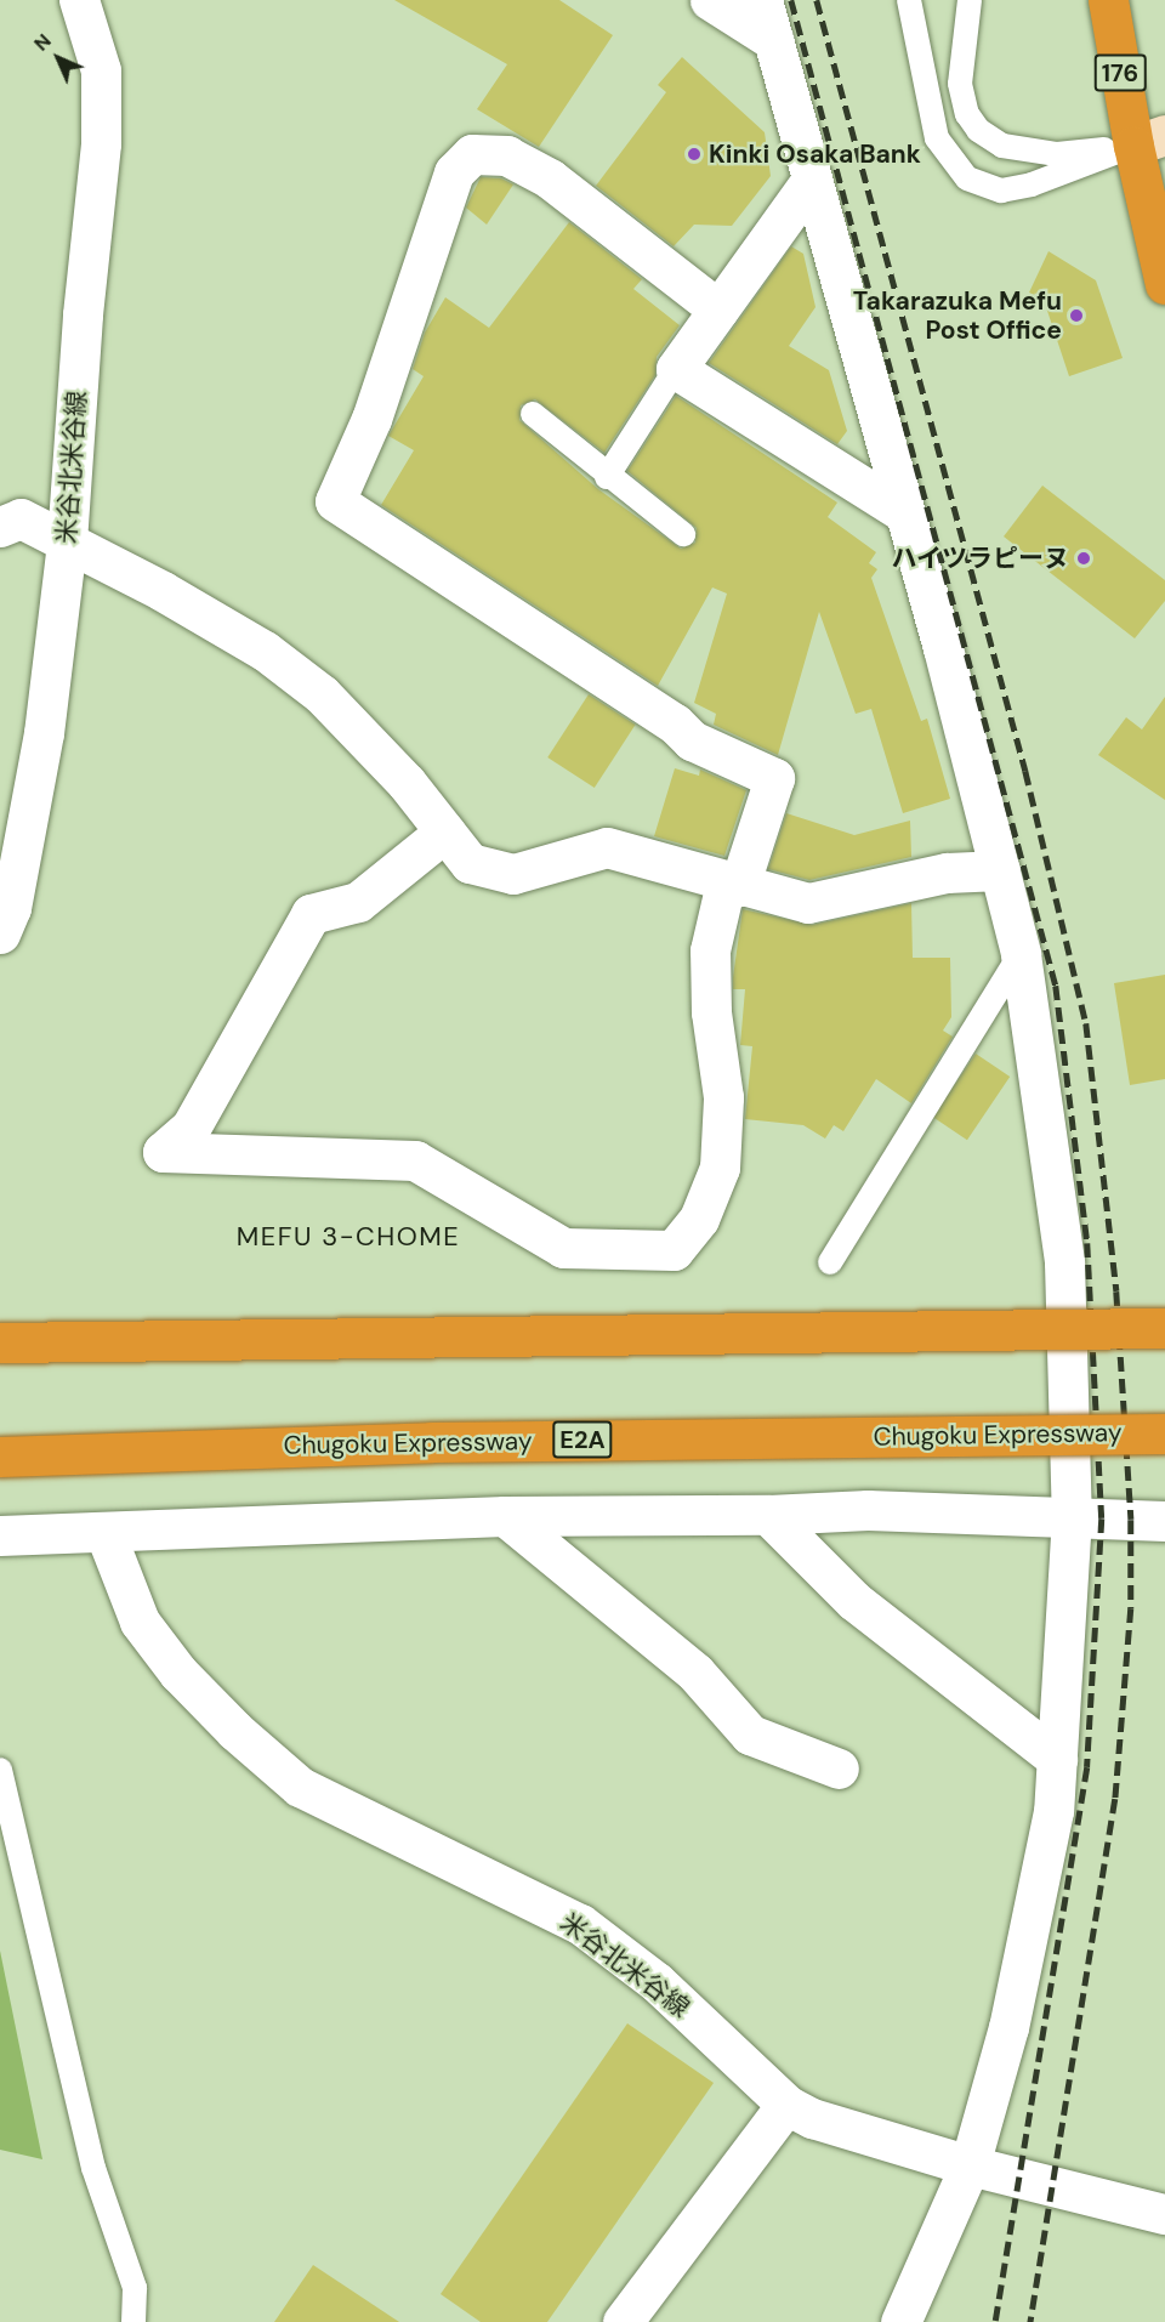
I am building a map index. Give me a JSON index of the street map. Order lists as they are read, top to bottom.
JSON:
{
  "streets": {
    "highway": ["176", "Chugoku Expressway", "E2A"],
    "street": ["米谷北米谷線"]
  },
  "districts": ["MEFU 3-CHOME"],
  "places": ["Kinki Osaka Bank", "Takarazuka Mefu Post Office", "ハイツラピーヌ"],
  "north": "top left"
}
